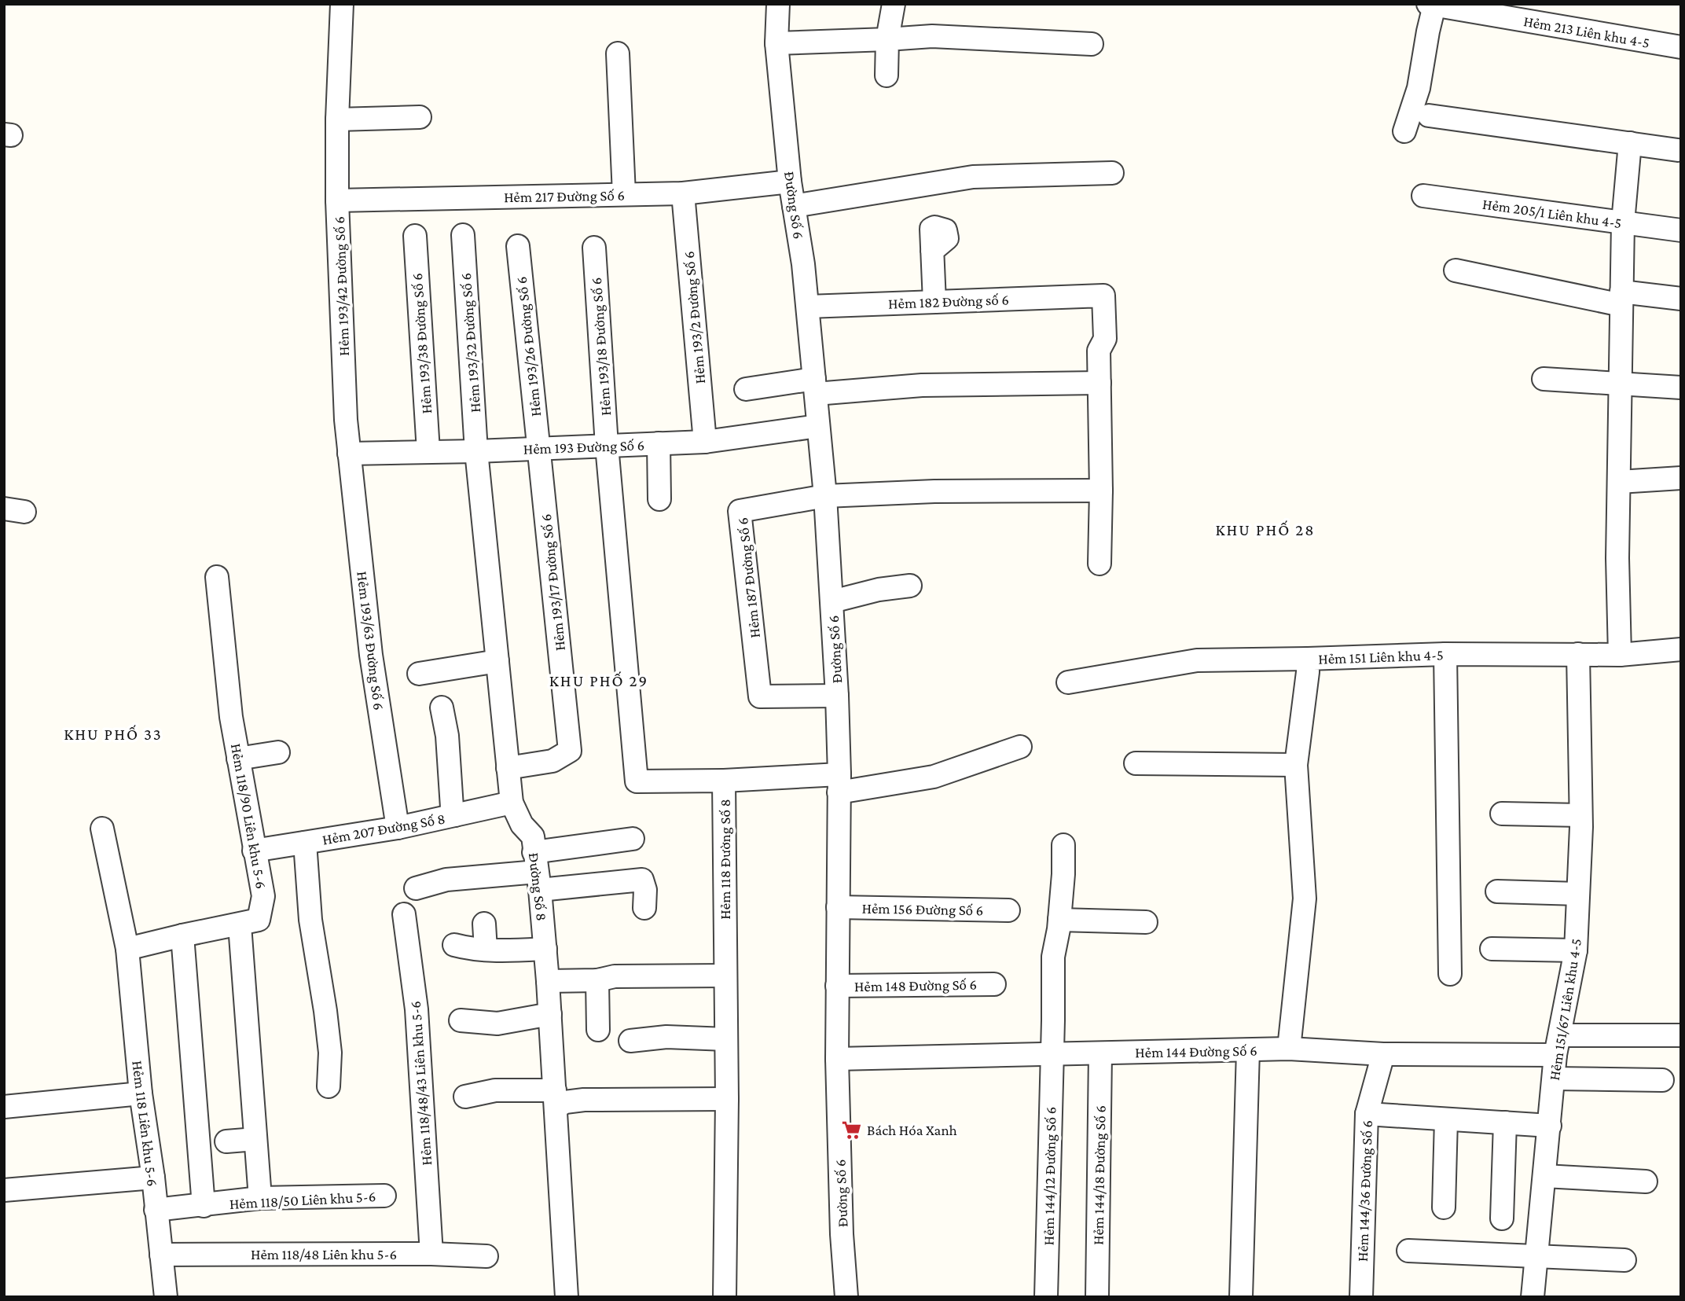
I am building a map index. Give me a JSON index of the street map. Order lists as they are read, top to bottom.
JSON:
{
  "streets": {
    "street": [
      "Hẻm 213 Liên khu 4-5",
      "Hẻm 217 Đường Số 6",
      "Đường Số 6",
      "Hẻm 205/1 Liên khu 4-5",
      "Hẻm 193/42 Đường Số 6",
      "Hẻm 182 Đường số 6",
      "Hẻm 193/2 Đường Số 6",
      "Hẻm 193/32 Đường Số 6",
      "Hẻm 193/38 Đường Số 6",
      "Hẻm 193/26 Đường Số 6",
      "Hẻm 193/18 Đường Số 6",
      "Hẻm 193 Đường Số 6",
      "Hẻm 187 Đường Số 6",
      "Hẻm 193/17 Đường Số 6",
      "Hẻm 193/63 Đường Số 6",
      "Hẻm 151 Liên khu 4-5",
      "Hẻm 118/90 Liên khu 5-6",
      "Hẻm 207 Đường Số 8",
      "Hẻm 118 Đường Số 8",
      "Đường Số 8",
      "Hẻm 156 Đường Số 6",
      "Hẻm 148 Đường Số 6",
      "Hẻm 151/67 Liên khu 4-5",
      "Hẻm 144 Đường Số 6",
      "Hẻm 118/48/43 Liên khu 5-6",
      "Hẻm 118 Liên khu 5-6",
      "Hẻm 144/18 Đường Số 6",
      "Hẻm 144/12 Đường Số 6",
      "Hẻm 144/36 Đường Số 6",
      "Hẻm 118/50 Liên khu 5-6",
      "Hẻm 118/48 Liên khu 5-6"
    ]
  },
  "crossings": [
    ["Hẻm 217 Đường Số 6", "Đường Số 6"],
    ["Hẻm 217 Đường Số 6", "Hẻm 193/42 Đường Số 6"],
    ["Hẻm 217 Đường Số 6", "Hẻm 193/2 Đường Số 6"],
    ["Đường Số 6", "Hẻm 182 Đường số 6"],
    ["Đường Số 6", "Hẻm 193 Đường Số 6"],
    ["Đường Số 6", "Hẻm 187 Đường Số 6"],
    ["Đường Số 6", "Hẻm 156 Đường Số 6"],
    ["Đường Số 6", "Hẻm 148 Đường Số 6"],
    ["Đường Số 6", "Hẻm 144 Đường Số 6"],
    ["Hẻm 193/42 Đường Số 6", "Hẻm 193 Đường Số 6"],
    ["Hẻm 193/42 Đường Số 6", "Hẻm 193/63 Đường Số 6"],
    ["Hẻm 193/2 Đường Số 6", "Hẻm 193 Đường Số 6"],
    ["Hẻm 193/32 Đường Số 6", "Hẻm 193 Đường Số 6"],
    ["Hẻm 193/32 Đường Số 6", "Đường Số 8"],
    ["Hẻm 193/38 Đường Số 6", "Hẻm 193 Đường Số 6"],
    ["Hẻm 193/26 Đường Số 6", "Hẻm 193 Đường Số 6"],
    ["Hẻm 193/26 Đường Số 6", "Hẻm 193/17 Đường Số 6"],
    ["Hẻm 193/18 Đường Số 6", "Hẻm 193 Đường Số 6"],
    ["Hẻm 193/18 Đường Số 6", "Hẻm 118 Đường Số 8"],
    ["Hẻm 193 Đường Số 6", "Hẻm 193/17 Đường Số 6"],
    ["Hẻm 193 Đường Số 6", "Hẻm 193/63 Đường Số 6"],
    ["Hẻm 193 Đường Số 6", "Hẻm 118 Đường Số 8"],
    ["Hẻm 193 Đường Số 6", "Đường Số 8"],
    ["Hẻm 193/17 Đường Số 6", "Đường Số 8"],
    ["Hẻm 193/63 Đường Số 6", "Hẻm 207 Đường Số 8"],
    ["Hẻm 151 Liên khu 4-5", "Hẻm 151/67 Liên khu 4-5"],
    ["Hẻm 151 Liên khu 4-5", "Hẻm 144 Đường Số 6"],
    ["Hẻm 118/90 Liên khu 5-6", "Hẻm 207 Đường Số 8"],
    ["Hẻm 118/90 Liên khu 5-6", "Hẻm 118 Liên khu 5-6"],
    ["Hẻm 207 Đường Số 8", "Đường Số 8"],
    ["Hẻm 151/67 Liên khu 4-5", "Hẻm 144 Đường Số 6"],
    ["Hẻm 144 Đường Số 6", "Hẻm 144/18 Đường Số 6"],
    ["Hẻm 144 Đường Số 6", "Hẻm 144/12 Đường Số 6"],
    ["Hẻm 144 Đường Số 6", "Hẻm 144/36 Đường Số 6"],
    ["Hẻm 118/48/43 Liên khu 5-6", "Hẻm 118/48 Liên khu 5-6"],
    ["Hẻm 118 Liên khu 5-6", "Hẻm 118/50 Liên khu 5-6"],
    ["Hẻm 118 Liên khu 5-6", "Hẻm 118/48 Liên khu 5-6"]
  ],
  "districts": ["KHU PHỐ 28", "KHU PHỐ 29", "KHU PHỐ 33"],
  "places": {
    "supermarket": ["Bách Hóa Xanh"]
  }
}
